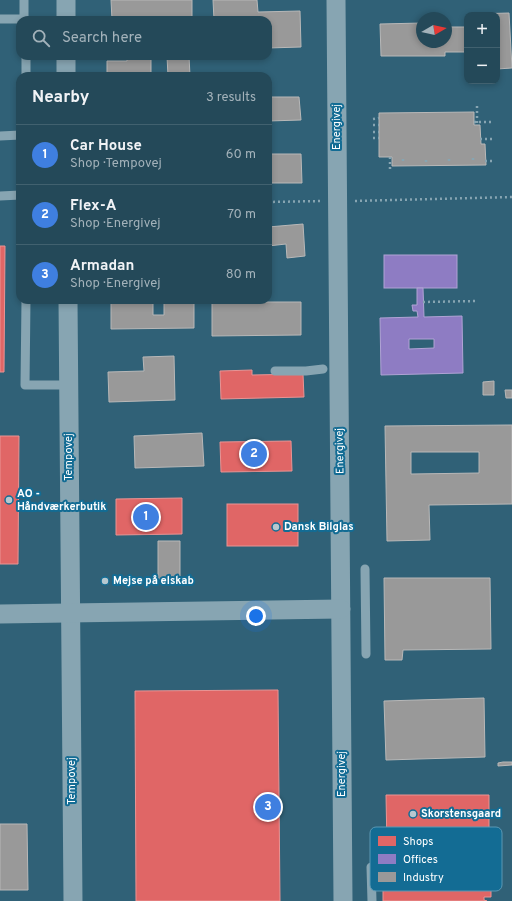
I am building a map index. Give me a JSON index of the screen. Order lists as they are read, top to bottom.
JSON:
{
  "streets": {
    "street": ["Energivej", "Tempovej"]
  },
  "places": [
    "AO - Håndværkerbutik",
    "Dansk Bilglas",
    "Mejse på elskab",
    "Skorstensgaard"
  ],
  "legend": ["Shops", "Offices", "Industry"],
  "north": "right",
  "page": {
    "map_buttons": ["+", "−"],
    "search": "Search here",
    "heading": ["Nearby", "3 results"],
    "list": [
      {
        "mark": "1",
        "name": "Car House",
        "note": "Shop · Tempovej",
        "value": "60 m"
      },
      {
        "mark": "2",
        "name": "Flex-A",
        "note": "Shop · Energivej",
        "value": "70 m"
      },
      {
        "mark": "3",
        "name": "Armadan",
        "note": "Shop · Energivej",
        "value": "80 m"
      }
    ],
    "pins": ["2", "1", "3"]
  }
}
